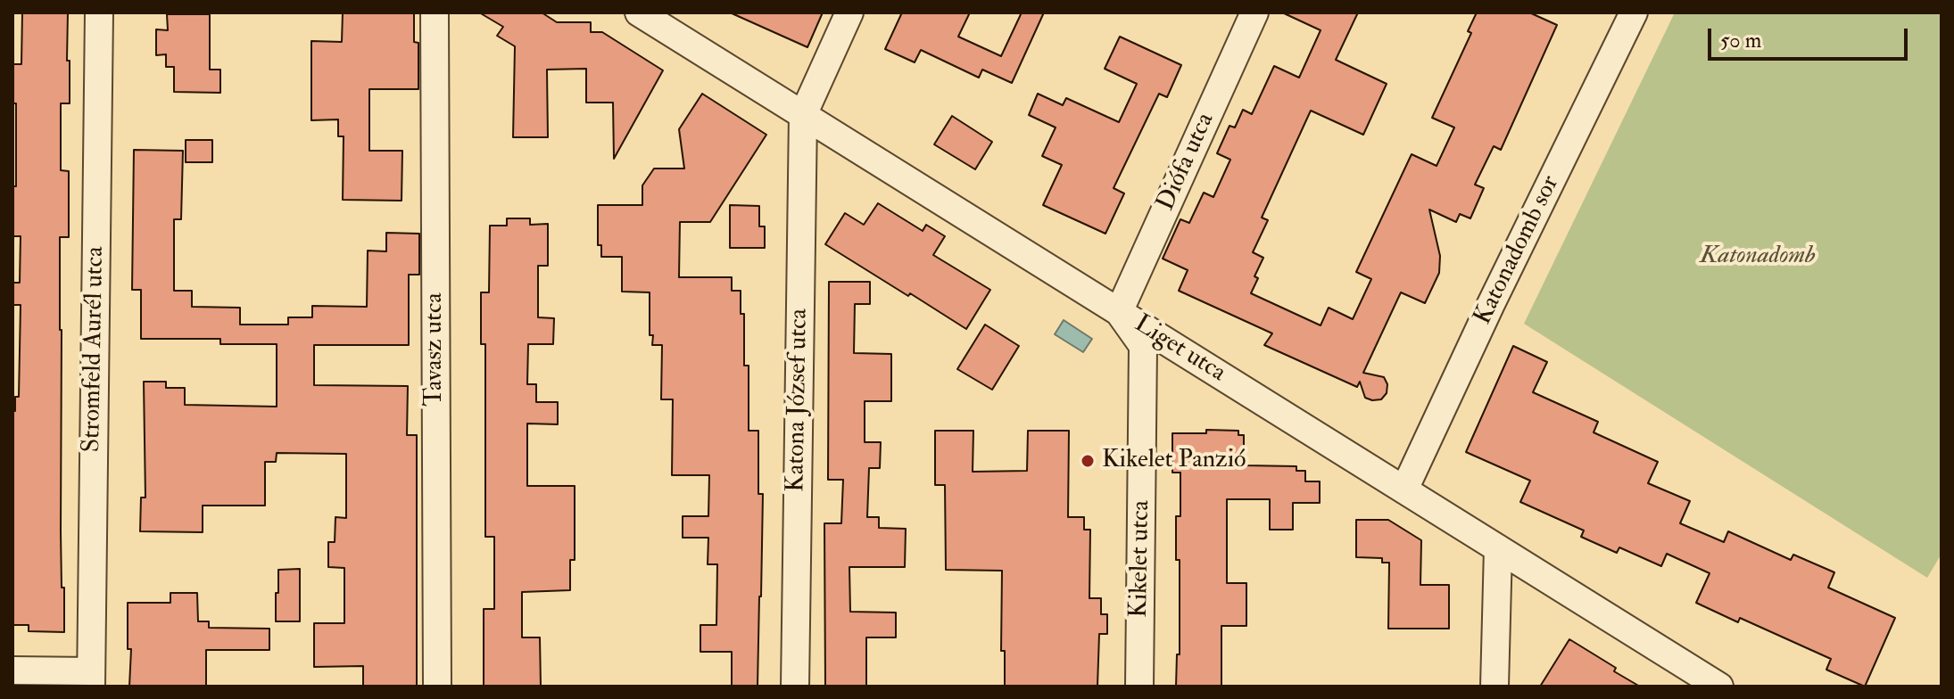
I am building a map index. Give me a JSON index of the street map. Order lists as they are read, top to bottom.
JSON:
{
  "streets": {
    "street": [
      "Diófa utca",
      "Katonadomb sor",
      "Stromfeld Aurél utca",
      "Tavasz utca",
      "Liget utca",
      "Katona József utca",
      "Kikelet utca"
    ]
  },
  "crossings": [
    ["Diófa utca", "Liget utca"],
    ["Diófa utca", "Kikelet utca"],
    ["Katonadomb sor", "Liget utca"],
    ["Liget utca", "Katona József utca"],
    ["Liget utca", "Kikelet utca"]
  ],
  "parks": ["Katonadomb"],
  "places": ["Kikelet Panzió"],
  "scale_bar": "50 m"
}
